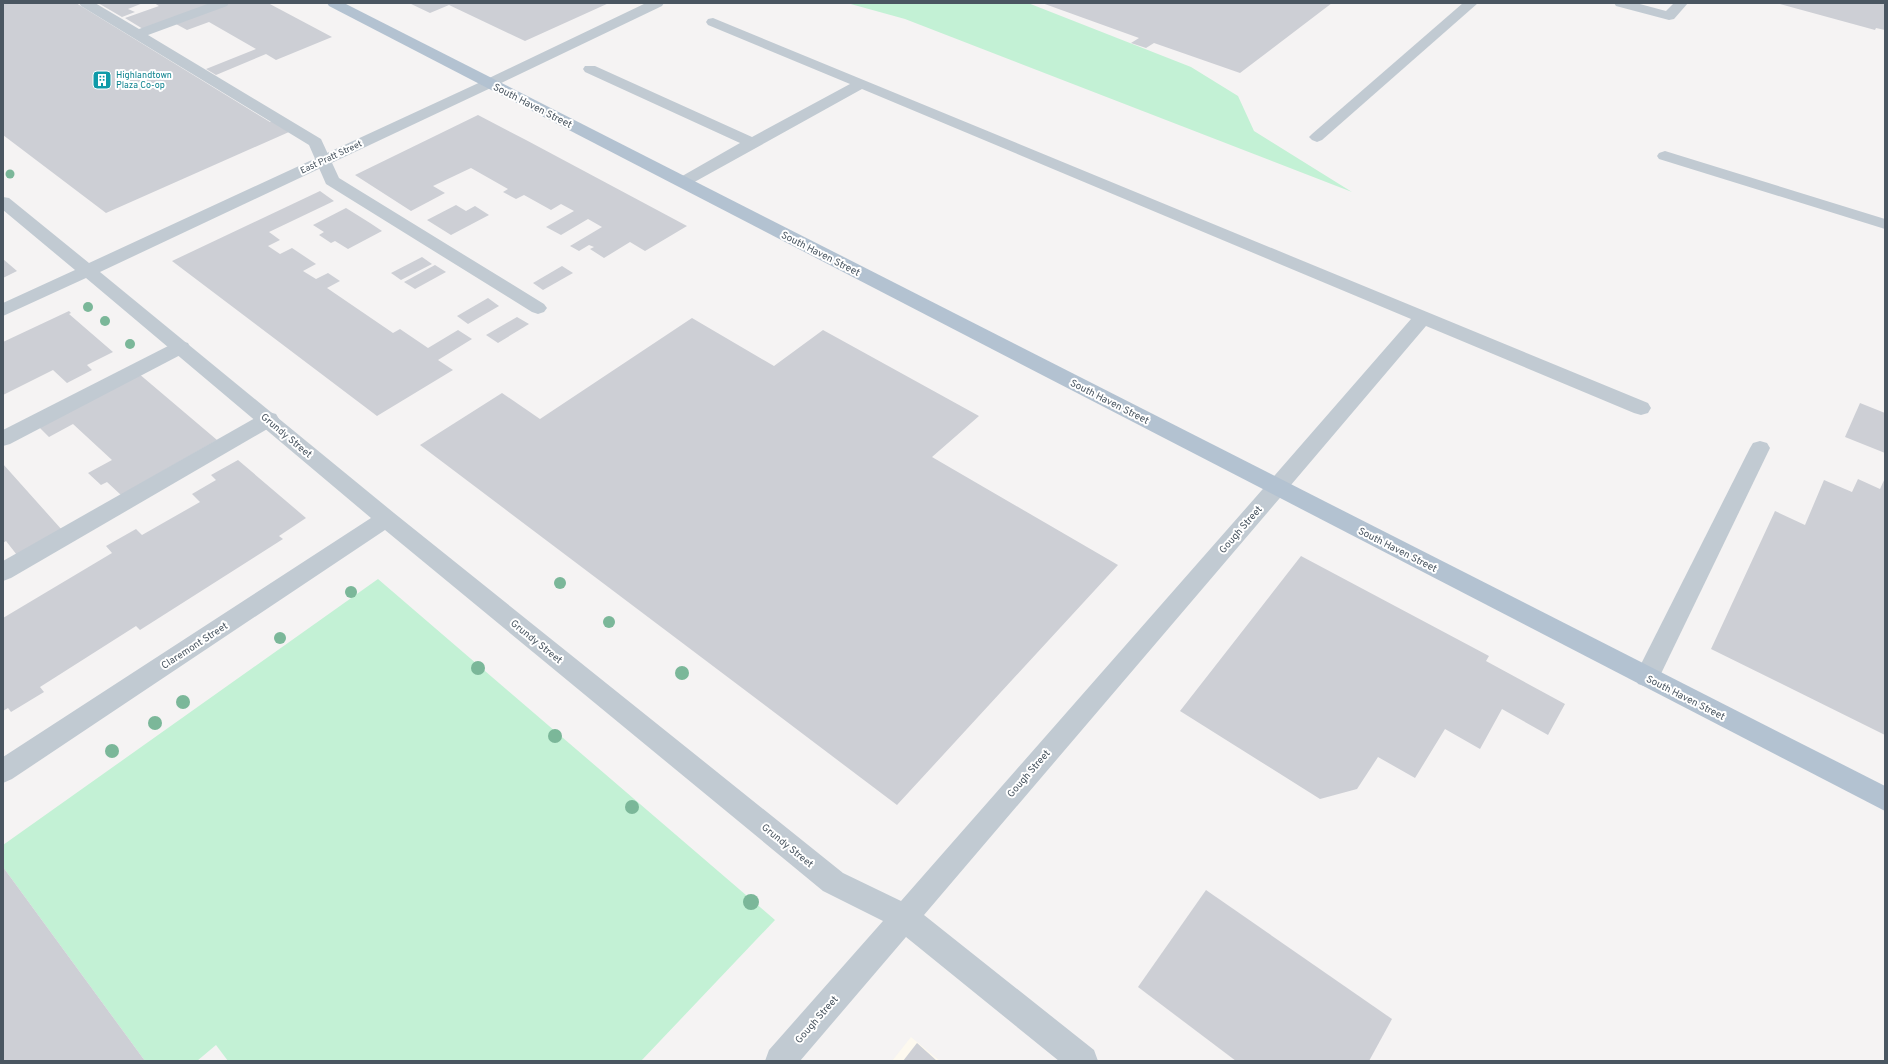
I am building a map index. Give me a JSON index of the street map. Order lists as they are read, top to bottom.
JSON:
{
  "streets": {
    "main road": ["South Haven Street"],
    "street": [
      "East Pratt Street",
      "Grundy Street",
      "Gough Street",
      "Claremont Street"
    ]
  },
  "crossings": [
    ["South Haven Street", "East Pratt Street"],
    ["South Haven Street", "Gough Street"],
    ["East Pratt Street", "Grundy Street"],
    ["Grundy Street", "Gough Street"],
    ["Grundy Street", "Claremont Street"]
  ],
  "places": {
    "building": ["Highlandtown Plaza Co-op"]
  }
}
